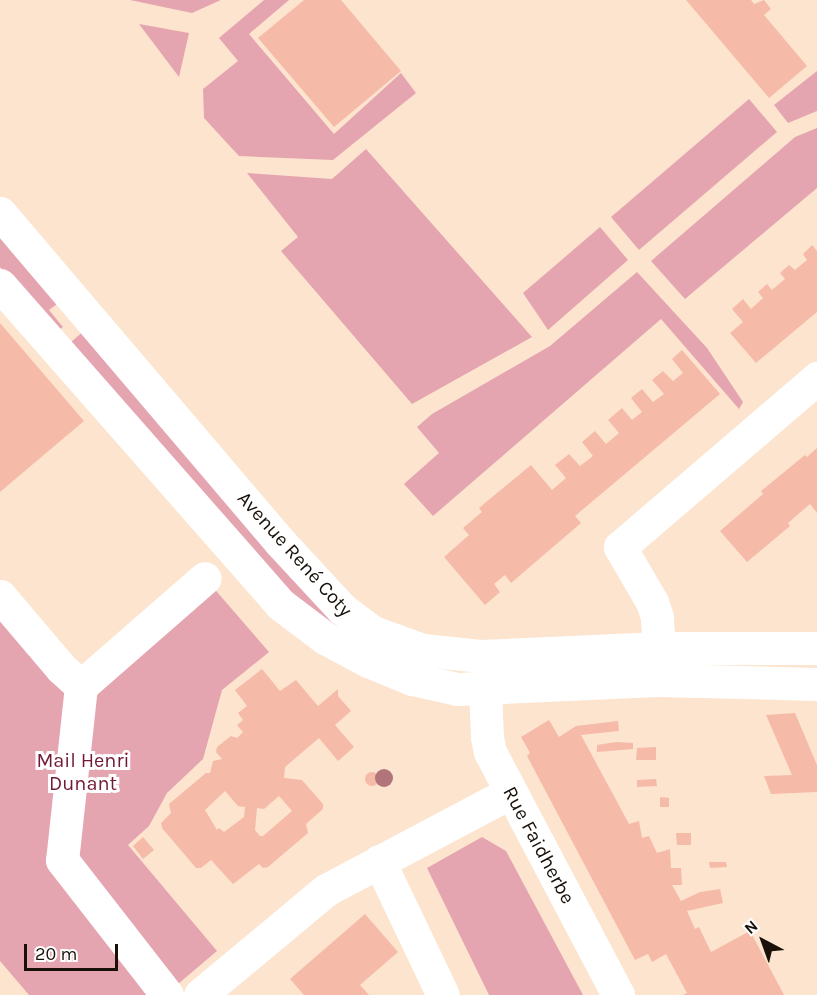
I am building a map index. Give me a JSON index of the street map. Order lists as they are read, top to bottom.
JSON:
{
  "streets": {
    "street": ["Avenue René Coty", "Rue Faidherbe"]
  },
  "crossings": [
    ["Avenue René Coty", "Rue Faidherbe"]
  ],
  "parks": ["Mail Henri Dunant"],
  "scale_bar": "20 m",
  "north": "top left"
}
